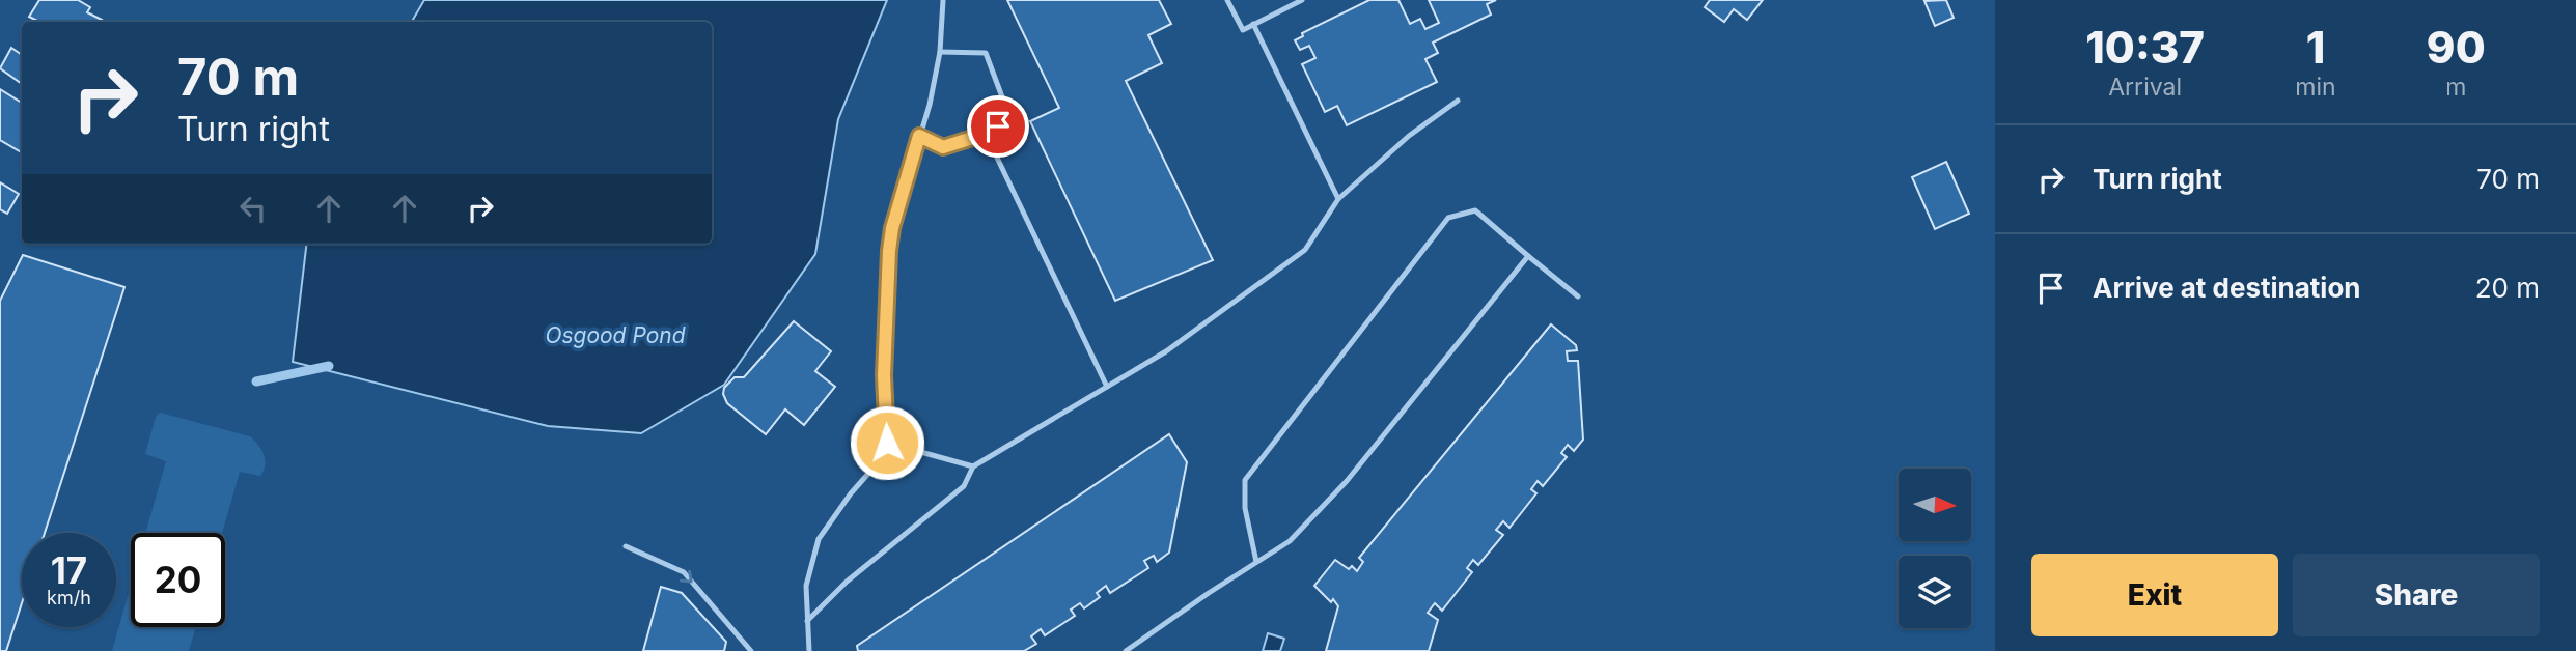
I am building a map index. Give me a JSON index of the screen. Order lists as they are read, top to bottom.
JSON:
{
  "water": ["Osgood Pond"],
  "north": "right",
  "page": {
    "eta": [
      "10:37",
      "Arrival",
      "1",
      "min",
      "90",
      "m"
    ],
    "turn": ["70 m", "Turn right"],
    "list": [
      {
        "name": "Turn right",
        "value": "70 m"
      },
      {
        "name": "Arrive at destination",
        "value": "20 m"
      }
    ],
    "speed": "17 km/h",
    "limit": "20",
    "buttons": ["Exit", "Share"]
  }
}
